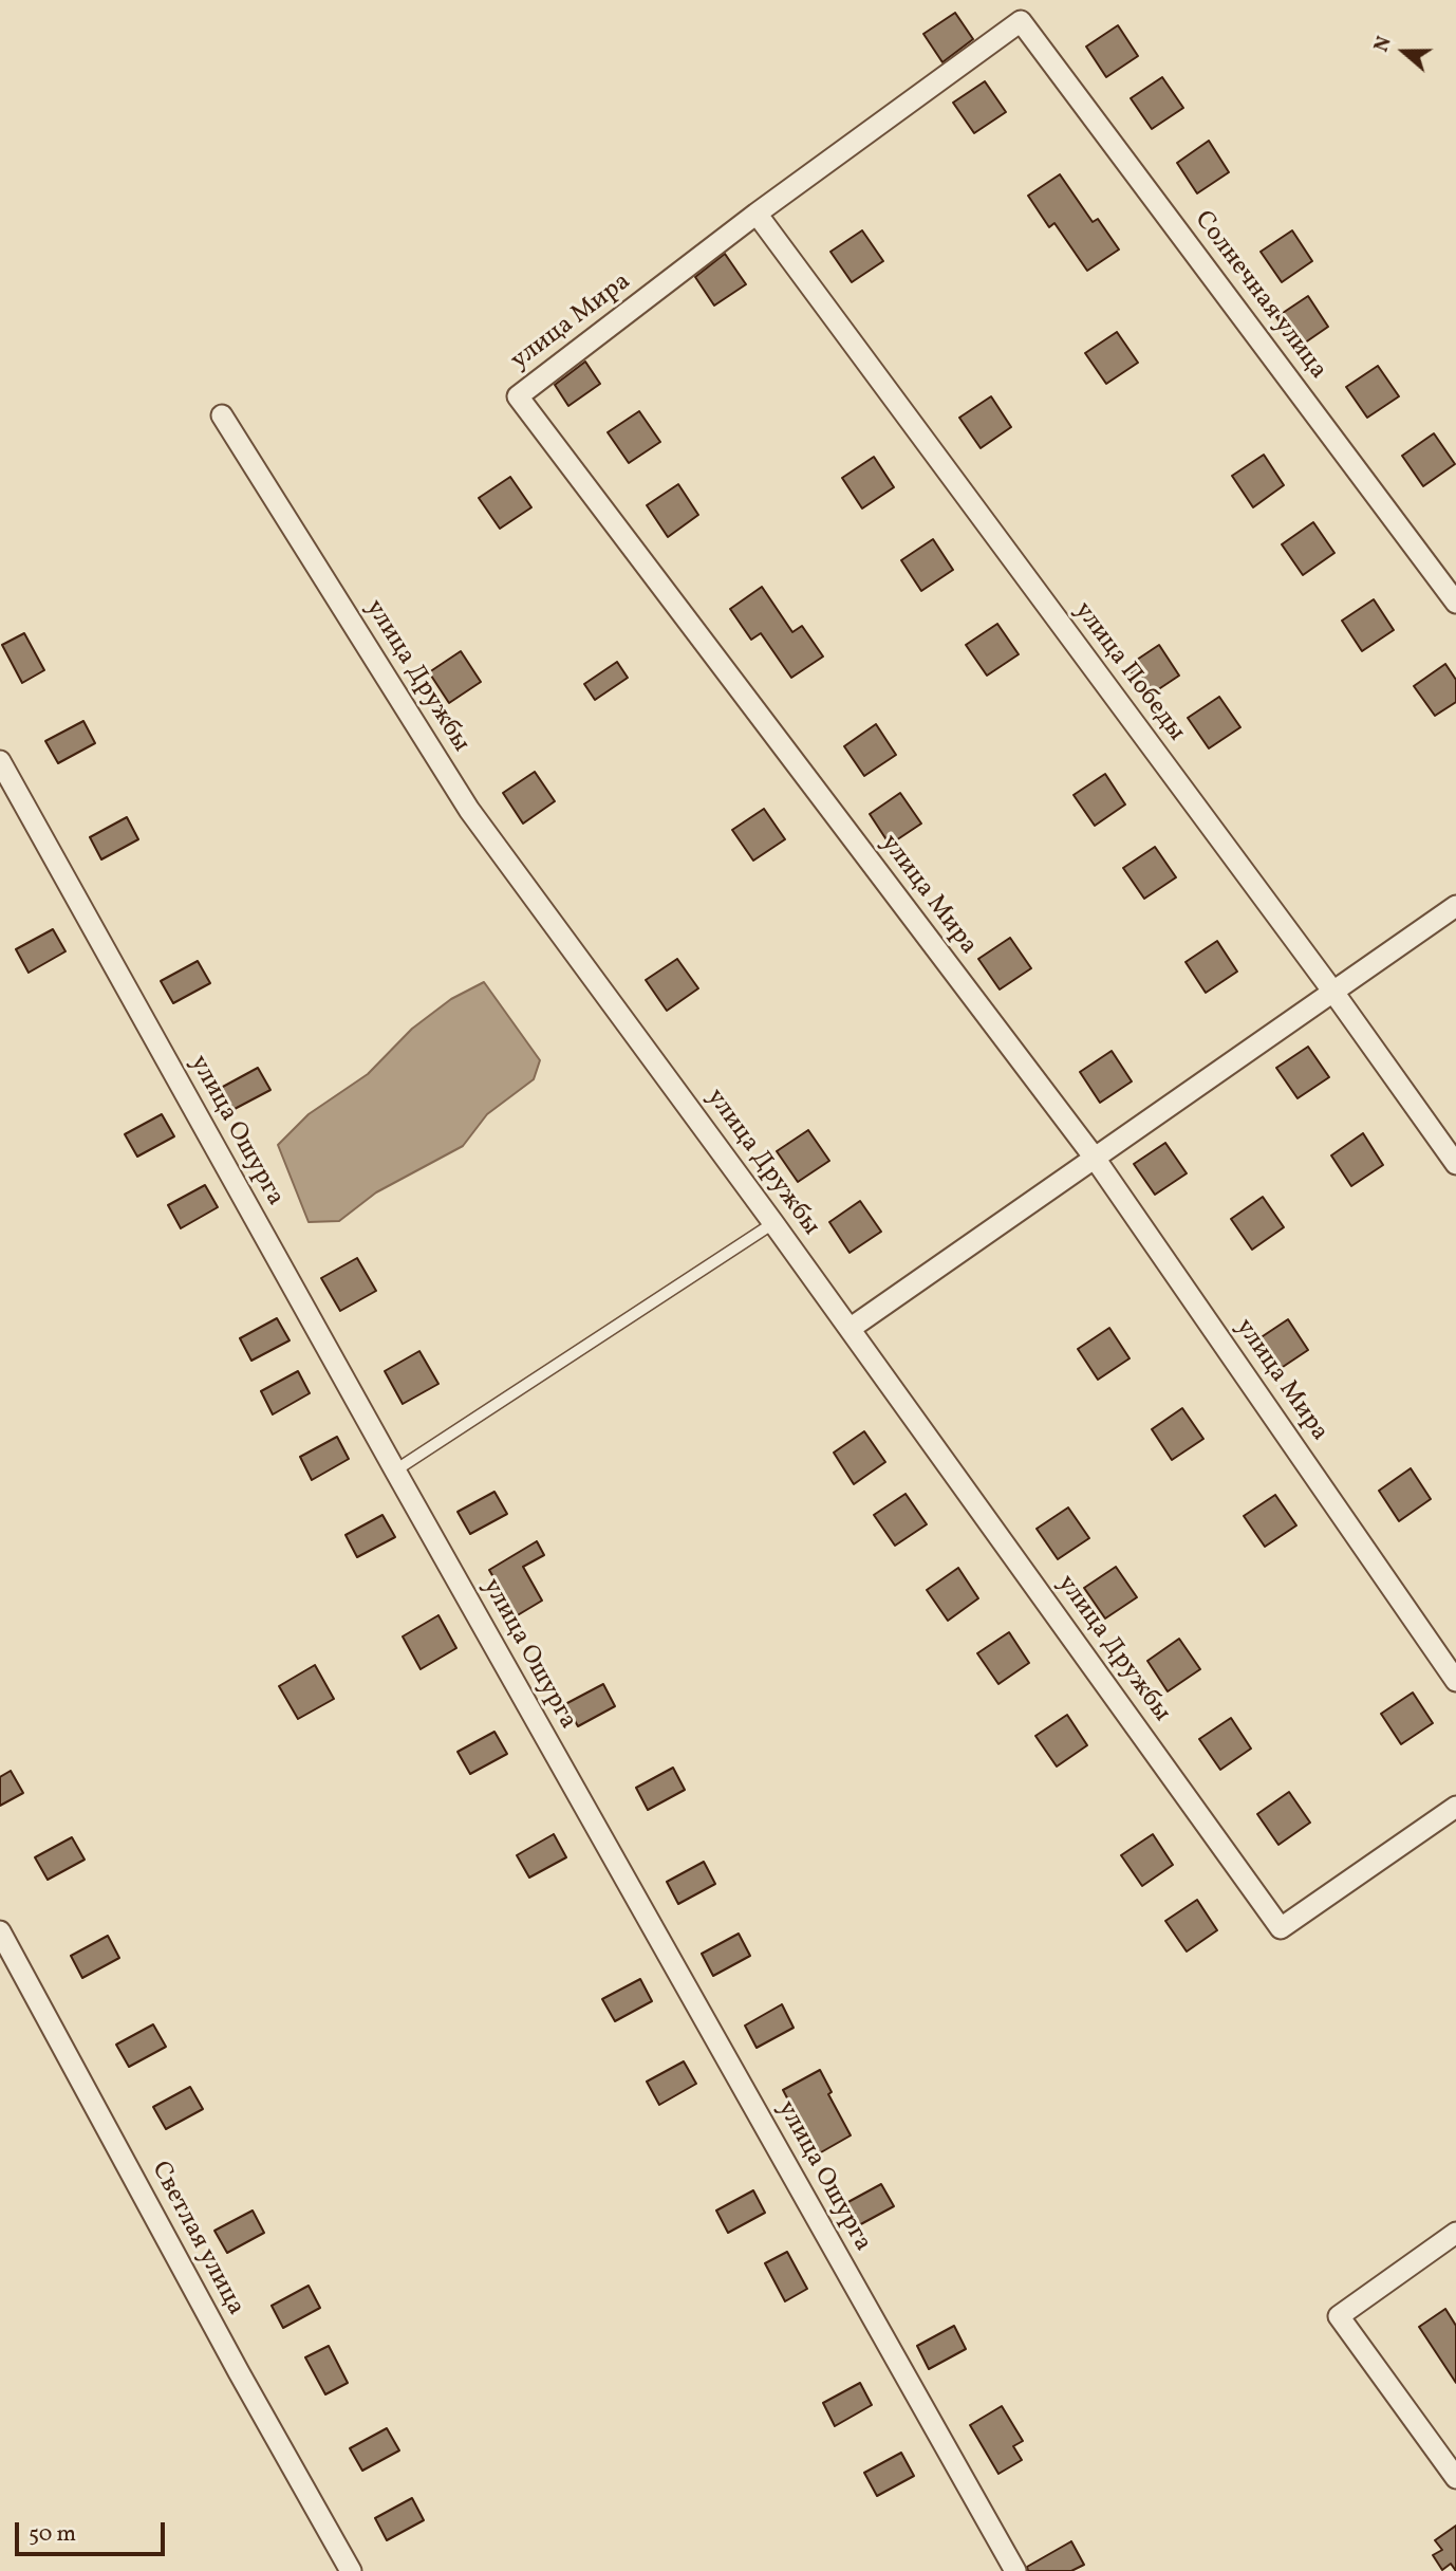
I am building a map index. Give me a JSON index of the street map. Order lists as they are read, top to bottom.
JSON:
{
  "streets": {
    "street": [
      "Солнечная улица",
      "улица Мира",
      "улица Победы",
      "улица Дружбы",
      "улица Ошурга",
      "Светлая улица"
    ]
  },
  "crossings": [
    ["Солнечная улица", "улица Мира"],
    ["Солнечная улица", "улица Победы"],
    ["улица Мира", "улица Победы"]
  ],
  "scale_bar": "50 m",
  "north": "left"
}
